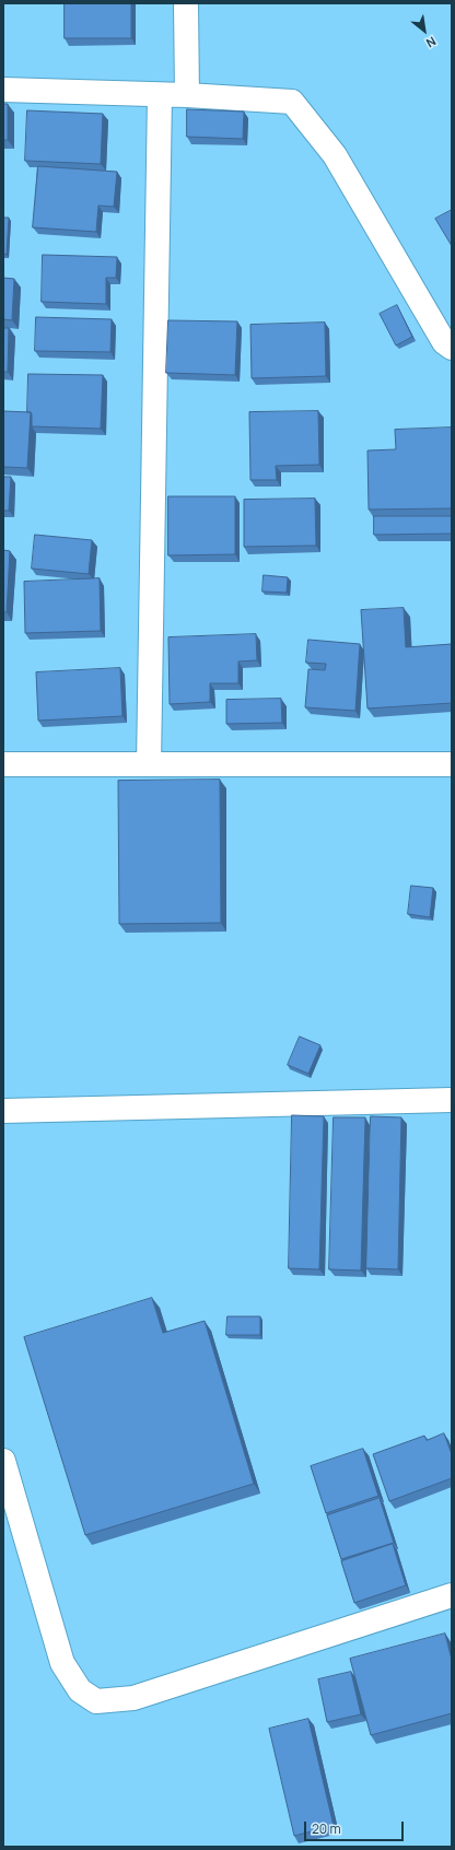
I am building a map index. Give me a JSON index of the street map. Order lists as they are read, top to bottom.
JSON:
{
  "scale_bar": "20 m",
  "north": "bottom right"
}
